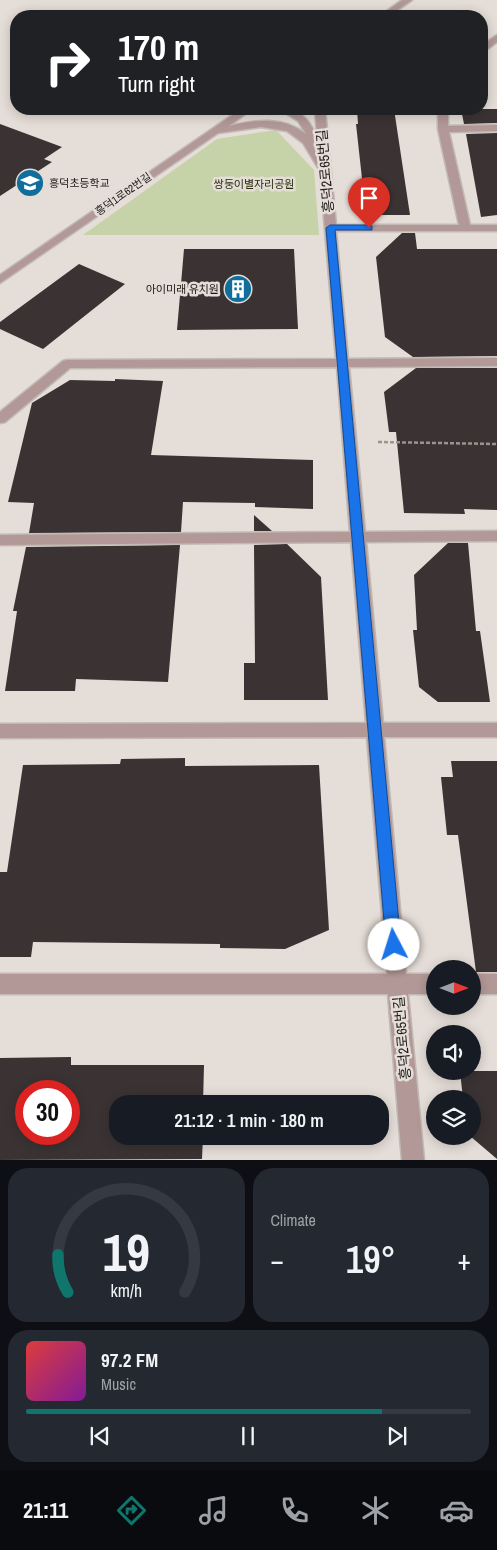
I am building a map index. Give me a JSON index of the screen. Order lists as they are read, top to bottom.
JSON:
{
  "streets": {
    "street": ["흥덕2로65번길", "흥덕1로62번길"]
  },
  "parks": ["쌍둥이별자리공원"],
  "places": {
    "school or university": ["흥덕초등학교"],
    "building": ["아이미래 유치원"]
  },
  "north": "right",
  "page": {
    "turn": ["170 m", "Turn right"],
    "limit": "30",
    "trip": "21:12 · 1 min · 180 m",
    "tile": "Climate",
    "heat": ["−", "19°", "+"],
    "song": ["97.2 FM", "Music"],
    "tabs": "21:11",
    "gauge": ["19", "km/h"]
  }
}
